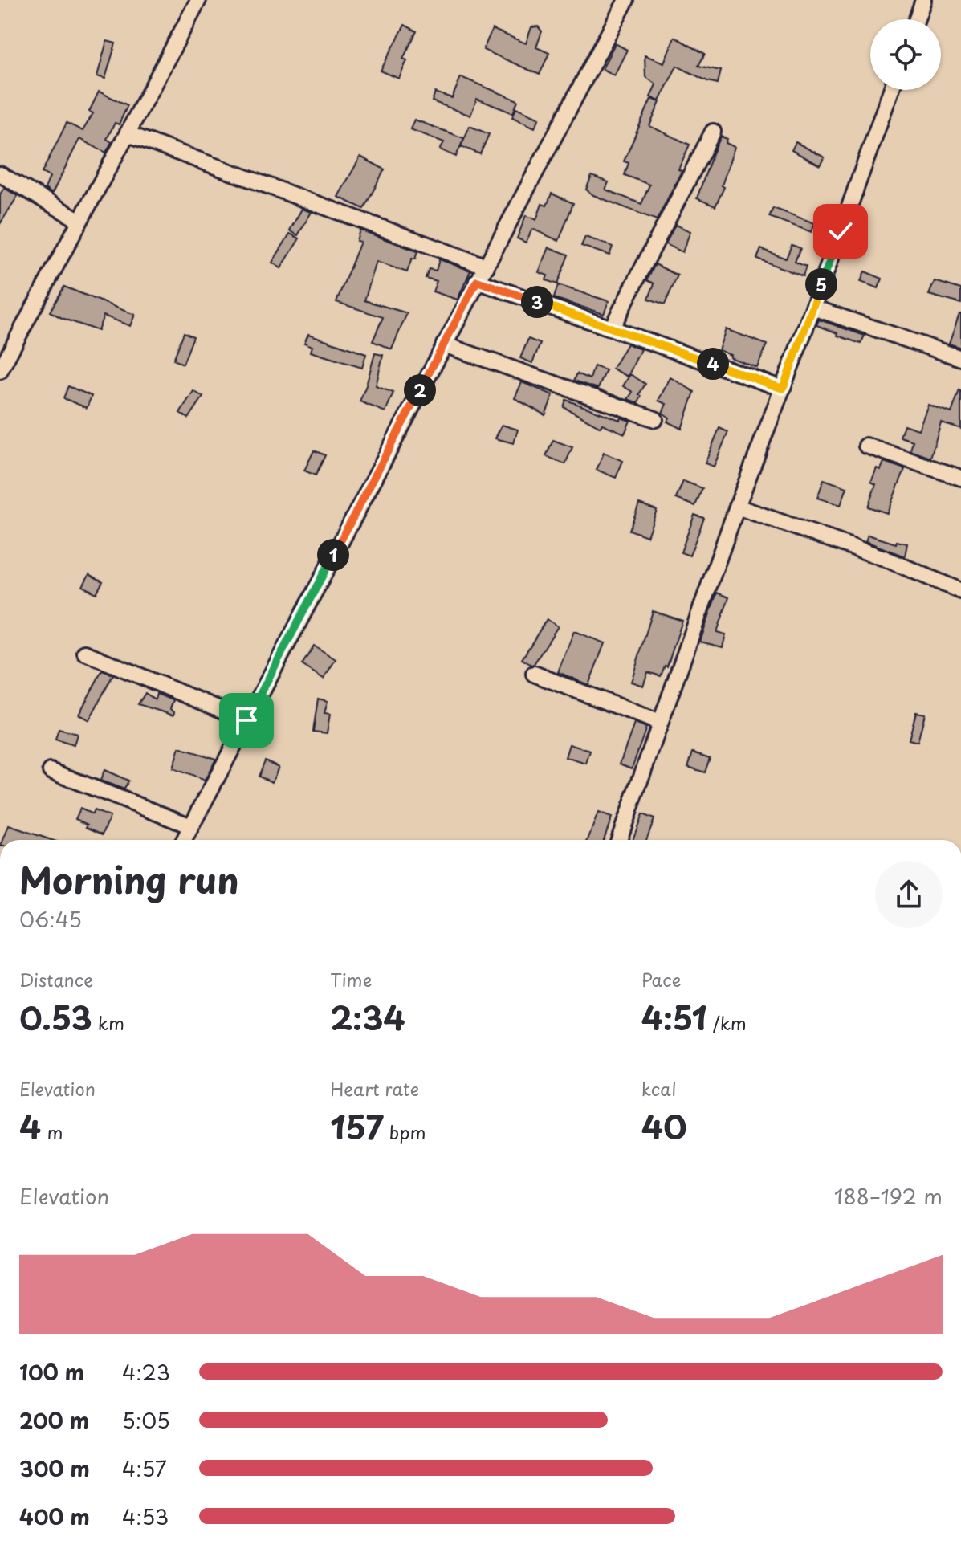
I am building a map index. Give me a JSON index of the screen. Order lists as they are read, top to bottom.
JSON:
{
  "page": {
    "pins": [
      "5",
      "3",
      "4",
      "2",
      "1"
    ],
    "heading": ["Morning run", "06:45"],
    "stats": [
      ["Distance", "0.53 km"],
      ["Time", "2:34"],
      ["Pace", "4:51 /km"],
      ["Elevation", "4 m"],
      ["Heart rate", "157 bpm"],
      ["kcal", "40"]
    ],
    "chart": ["Elevation", "188–192 m"],
    "list": [
      {
        "name": "100 m",
        "note": "4:23"
      },
      {
        "name": "200 m",
        "note": "5:05"
      },
      {
        "name": "300 m",
        "note": "4:57"
      },
      {
        "name": "400 m",
        "note": "4:53"
      }
    ]
  }
}
